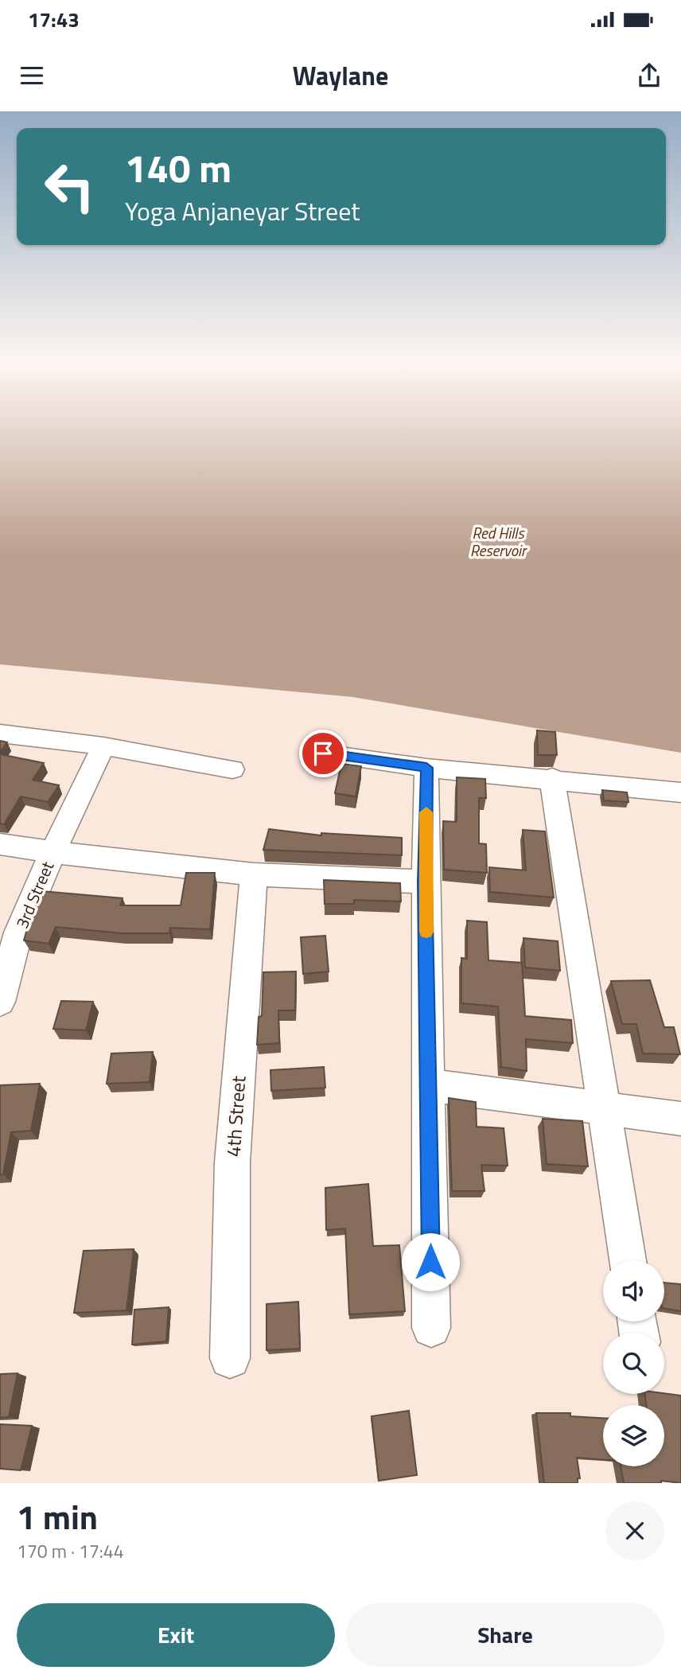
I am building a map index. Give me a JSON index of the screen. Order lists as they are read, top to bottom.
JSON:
{
  "streets": {
    "street": ["3rd Street", "4th Street"]
  },
  "water": ["Red Hills Reservoir"],
  "page": {
    "status": "17:43",
    "header": "Waylane",
    "turn": ["140 m", "Yoga Anjaneyar Street"],
    "heading": ["1 min", "170 m · 17:44"],
    "buttons": ["Exit", "Share"]
  }
}
